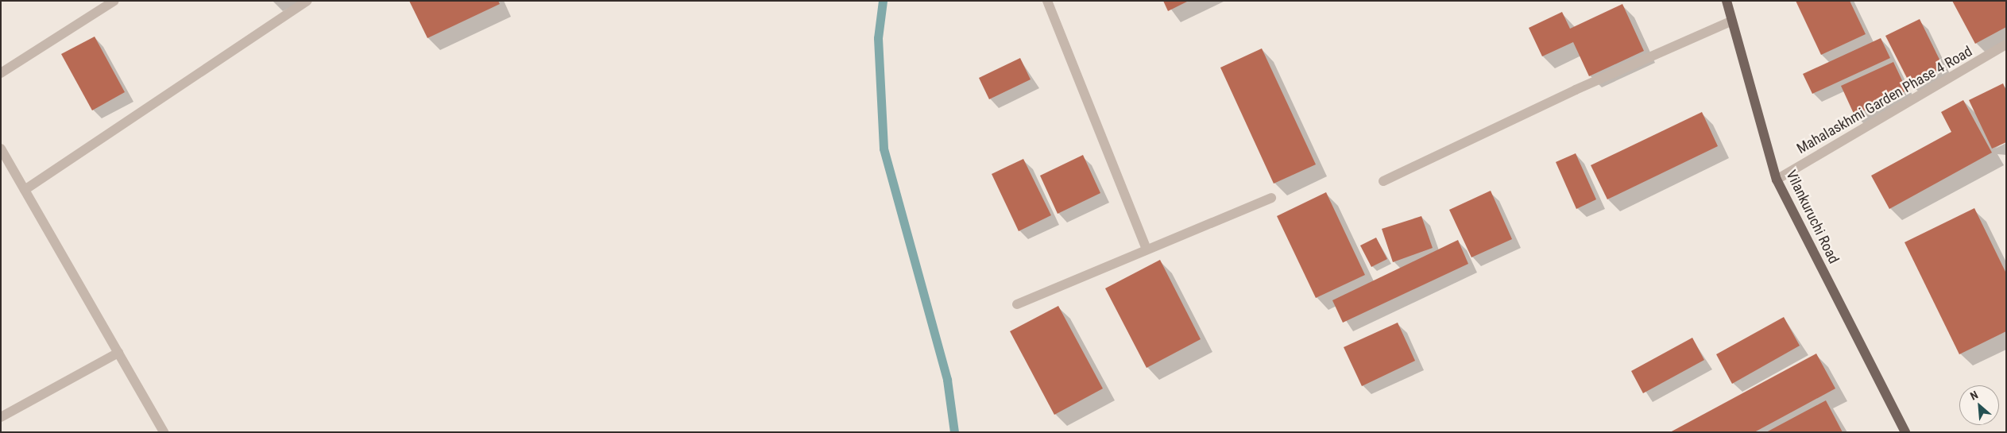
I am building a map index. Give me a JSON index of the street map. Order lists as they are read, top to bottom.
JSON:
{
  "streets": {
    "main road": ["Vilankuruchi Road"],
    "street": ["Mahalaskhmi Garden Phase 4 Road"]
  },
  "crossings": [
    ["Mahalaskhmi Garden Phase 4 Road", "Vilankuruchi Road"]
  ],
  "north": "top left"
}
